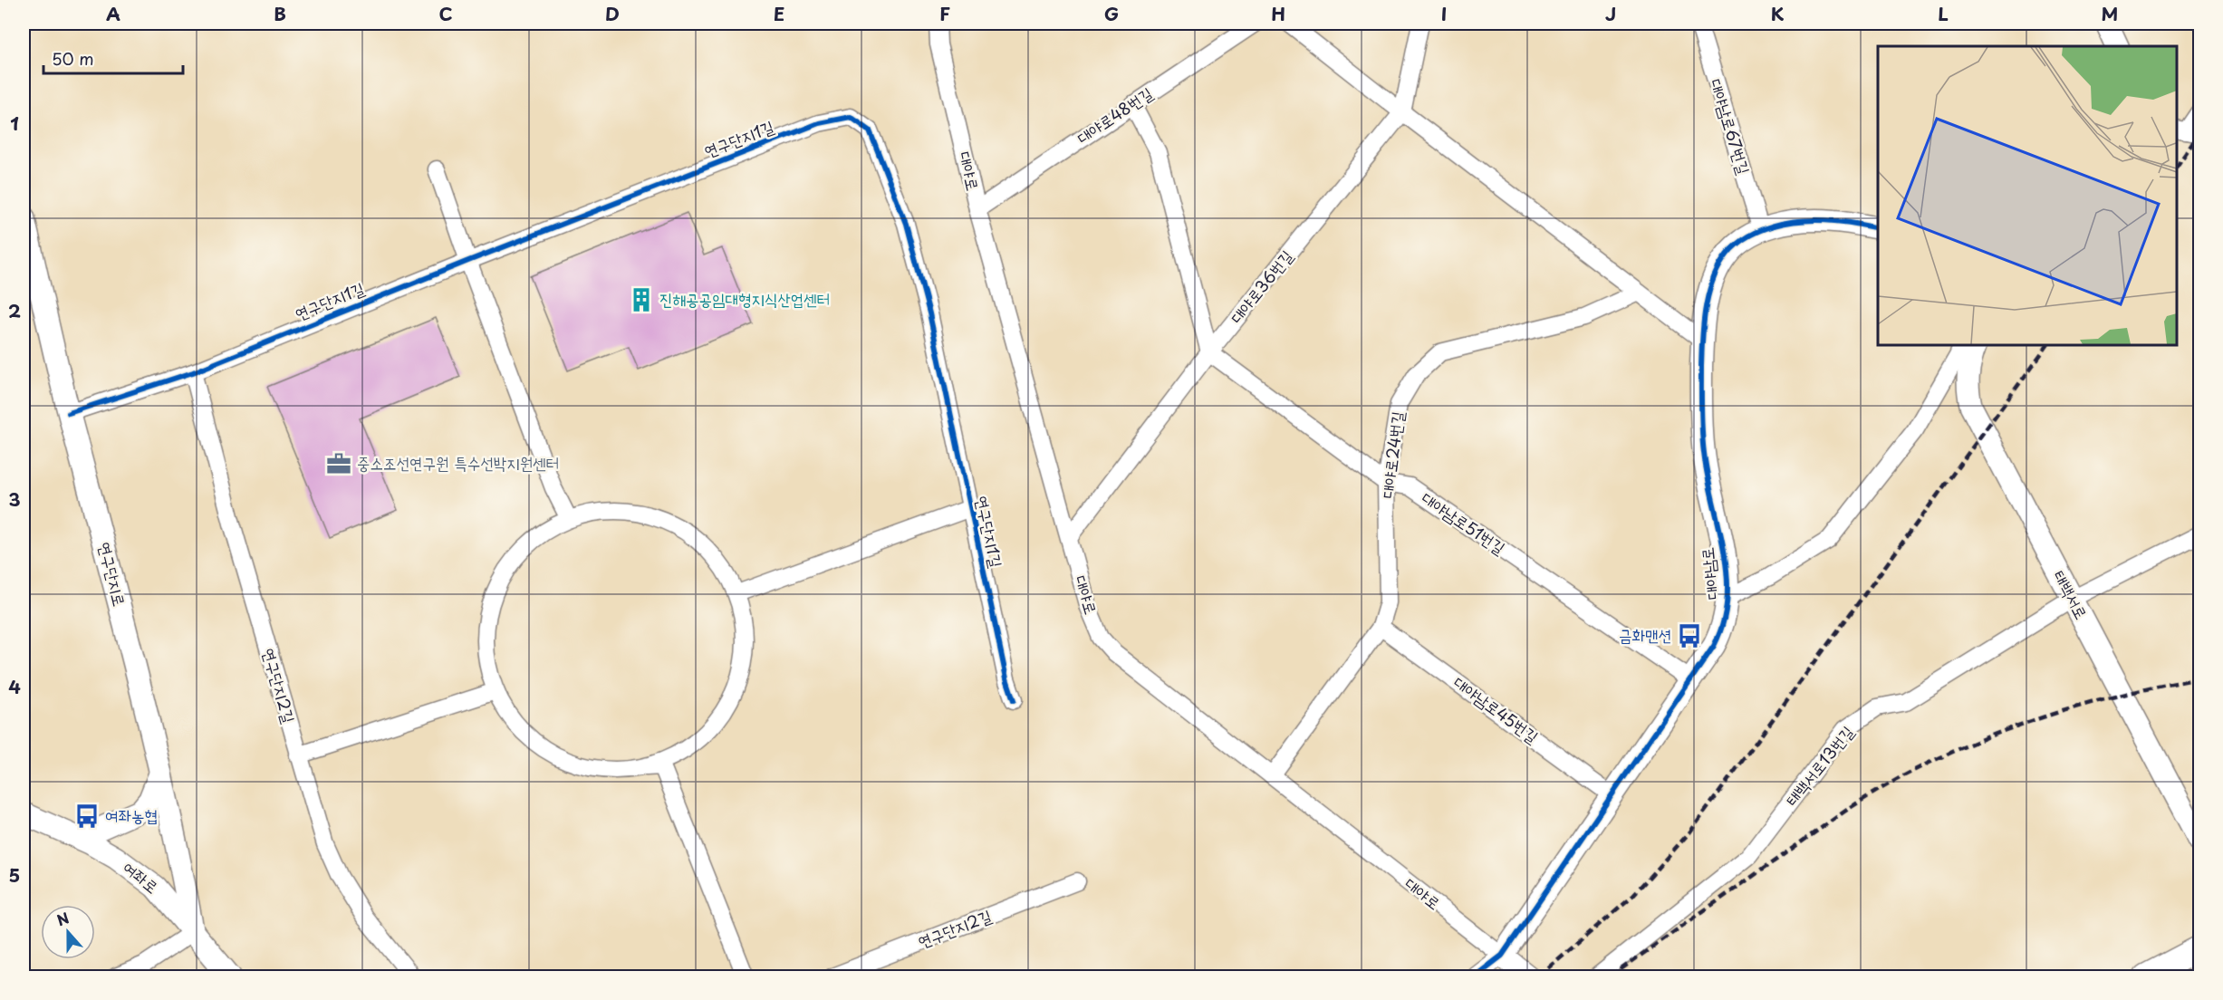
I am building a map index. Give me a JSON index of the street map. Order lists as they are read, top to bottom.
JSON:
{
  "streets": {
    "street": [
      "대야로48번길",
      "대야남로67번길",
      "연구단지1길",
      "대야로",
      "대야로36번길",
      "대야로24번길",
      "대야남로51번길",
      "대야남로",
      "연구단지로",
      "태백서로",
      "연구단지2길",
      "대야남로45번길",
      "태백서로13번길",
      "여좌로"
    ]
  },
  "crossings": [
    ["대야로48번길", "대야로"],
    ["대야남로67번길", "대야남로"],
    ["연구단지1길", "연구단지로"],
    ["연구단지1길", "연구단지2길"],
    ["대야로", "대야로36번길"],
    ["대야로", "대야로24번길"],
    ["대야로", "대야남로"],
    ["대야로36번길", "대야남로51번길"],
    ["대야로24번길", "대야남로51번길"],
    ["대야로24번길", "대야남로45번길"],
    ["대야남로51번길", "대야남로"],
    ["대야남로", "대야남로45번길"],
    ["연구단지로", "여좌로"],
    ["태백서로", "태백서로13번길"]
  ],
  "places": {
    "building": ["진해공공임대형지식산업센터"],
    "office": ["중소조선연구원 특수선박지원센터"],
    "bus stop": ["금화맨션", "여좌농협"]
  },
  "scale_bar": "50 m",
  "north": "top",
  "grid": {
    "columns": [
      "A",
      "B",
      "C",
      "D",
      "E",
      "F",
      "G",
      "H",
      "I",
      "J",
      "K",
      "L",
      "M"
    ],
    "rows": [
      "1",
      "2",
      "3",
      "4",
      "5"
    ]
  }
}
